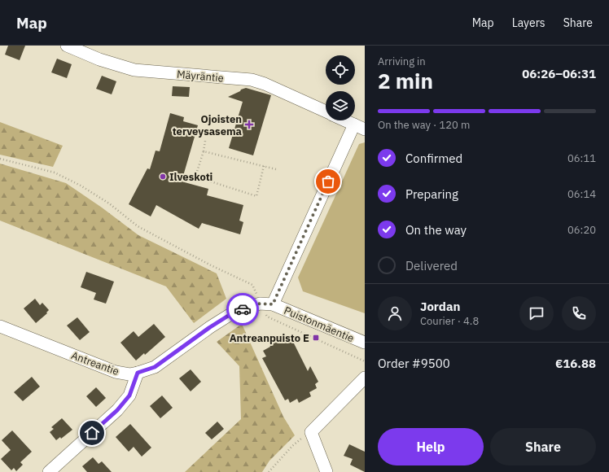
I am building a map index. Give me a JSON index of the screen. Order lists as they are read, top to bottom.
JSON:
{
  "streets": {
    "street": ["Mäyräntie", "Puistonmäentie", "Antreantie"]
  },
  "crossings": [
    ["Puistonmäentie", "Antreantie"]
  ],
  "places": {
    "health": ["Ojoisten terveysasema"],
    "other": ["Ilveskoti"],
    "transit": ["Antreanpuisto E"]
  },
  "page": {
    "header": "Map",
    "nav": ["Map", "Layers", "Share"],
    "heading": ["2 min", "Arriving in", "06:26–06:31"],
    "panel": [
      "Jordan",
      "Courier · 4.8",
      "Order #9500",
      "€16.88"
    ],
    "bar": "On the way · 120 m",
    "list": [
      ["Confirmed", "06:11"],
      ["Preparing", "06:14"],
      ["On the way", "06:20"],
      "Delivered"
    ],
    "buttons": ["Help", "Share"]
  }
}
